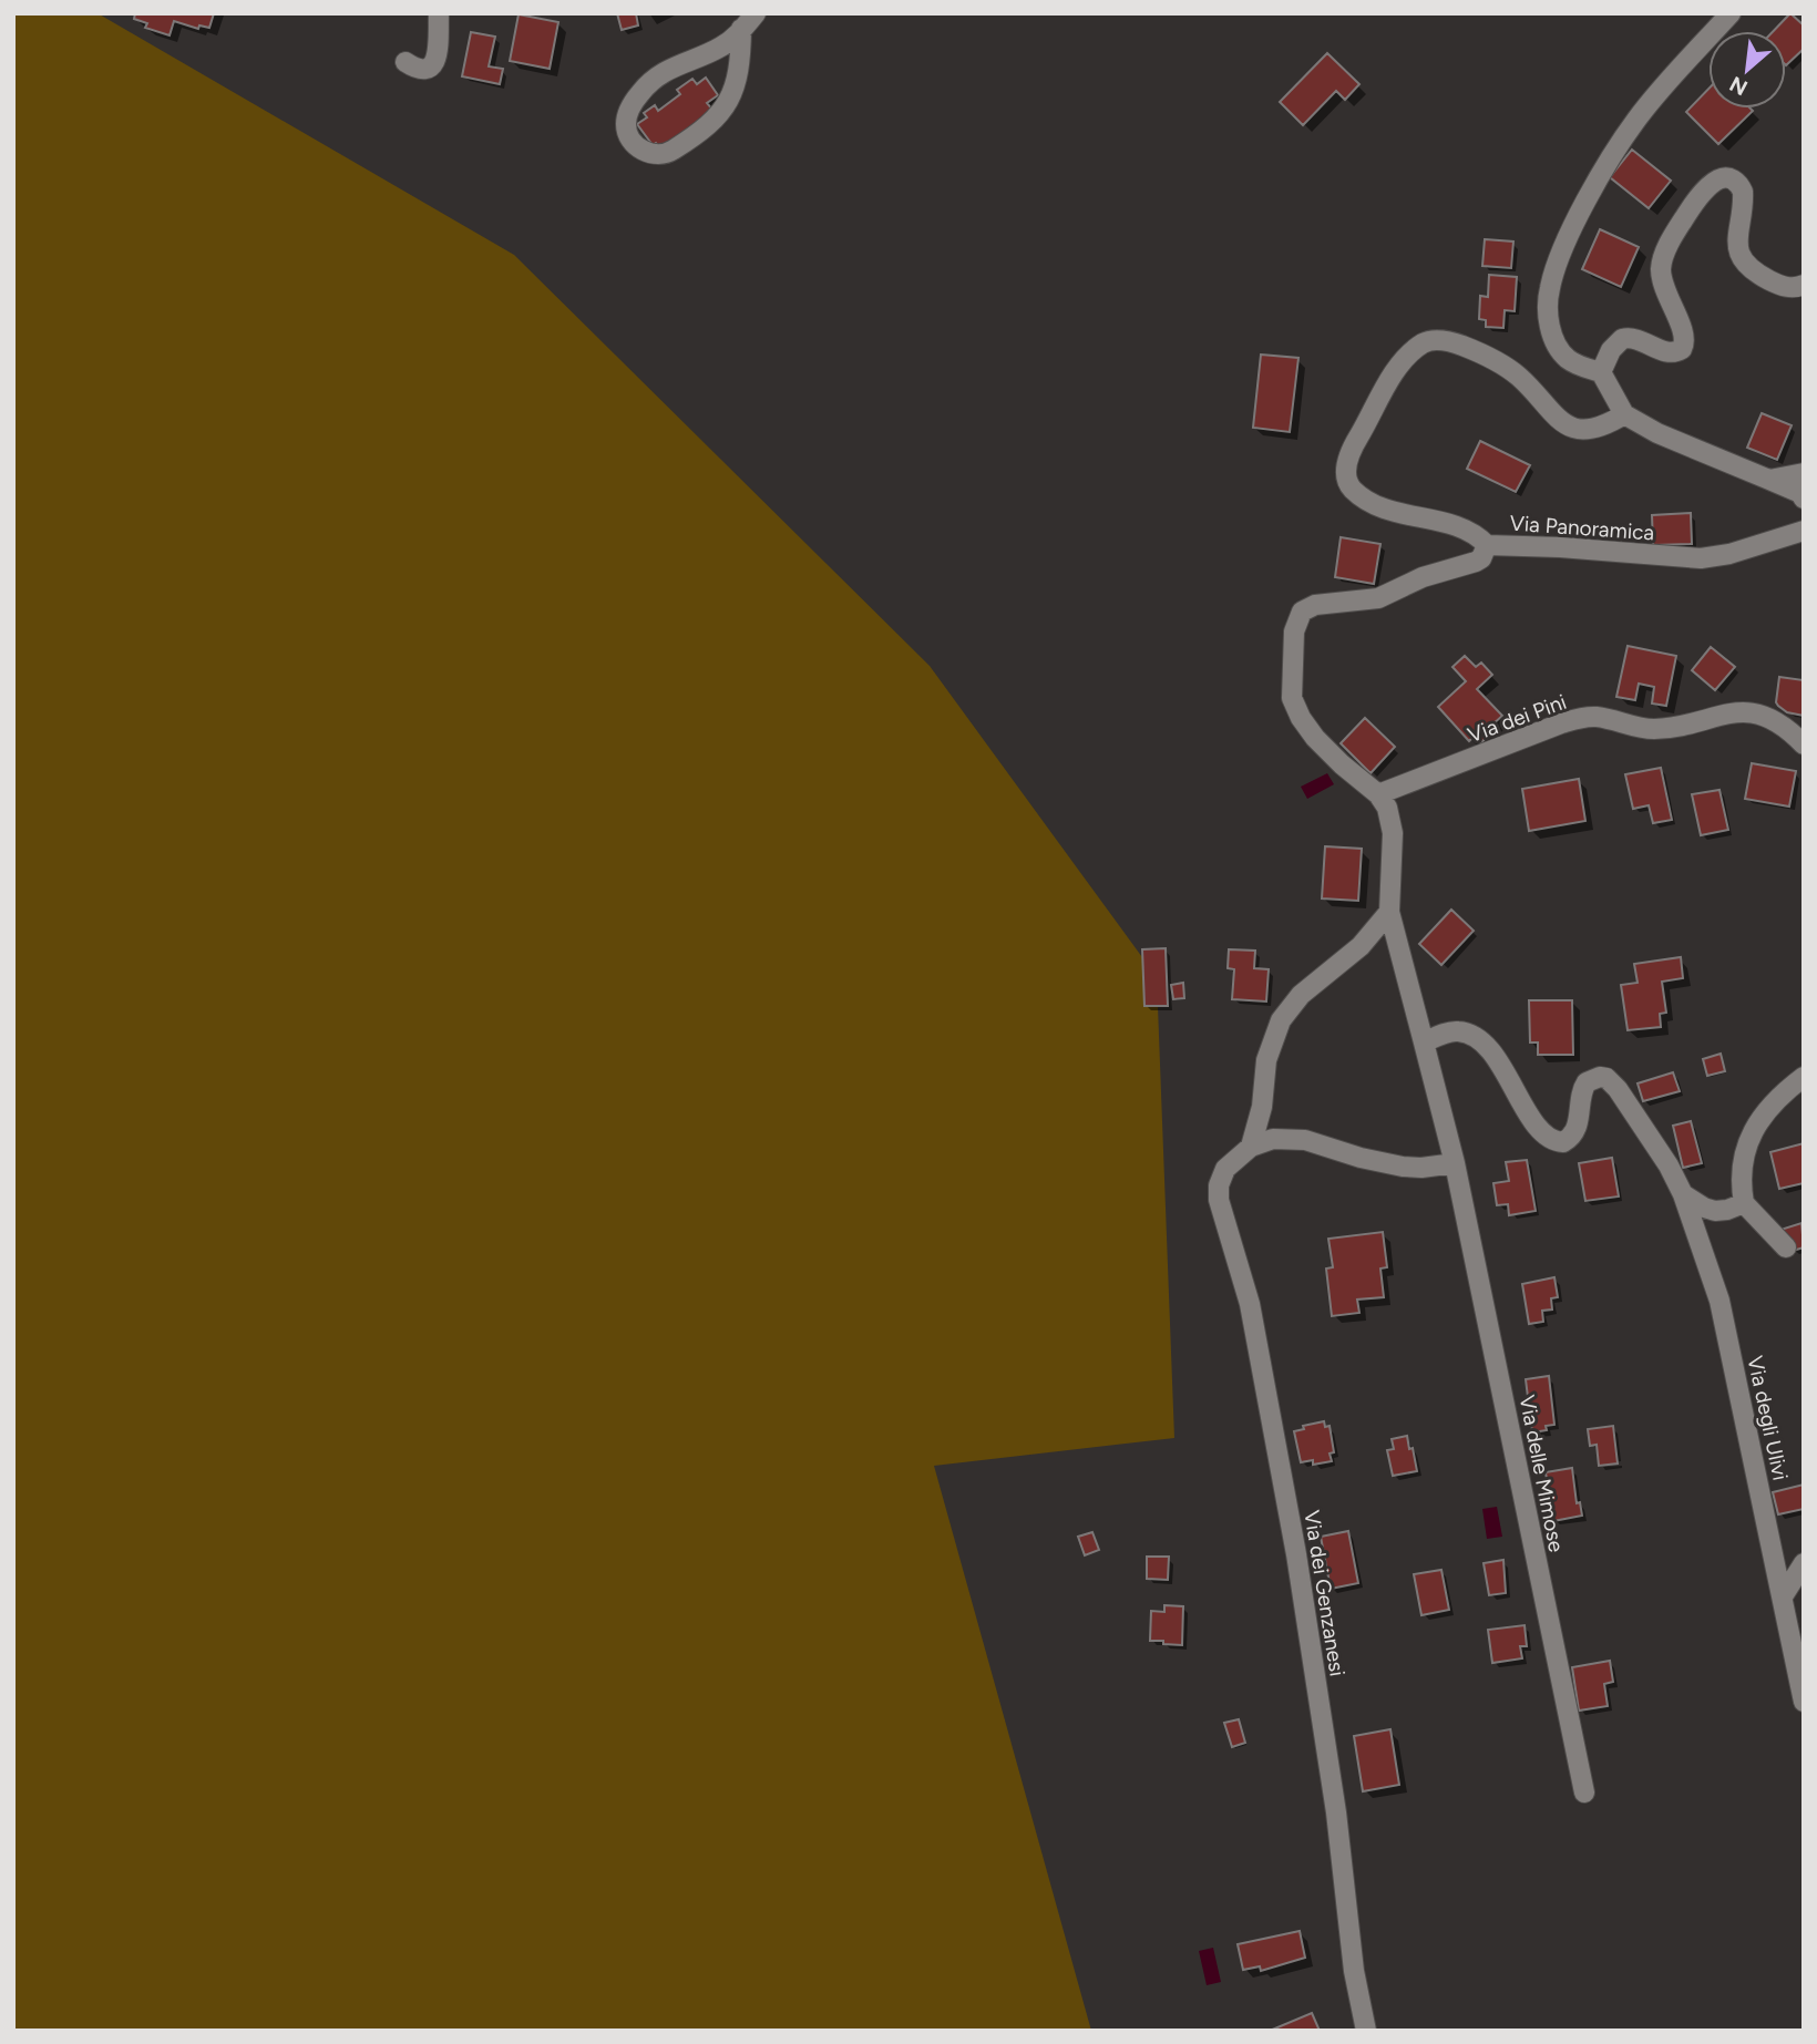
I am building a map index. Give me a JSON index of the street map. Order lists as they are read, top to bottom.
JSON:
{
  "streets": {
    "street": [
      "Via Panoramica",
      "Via dei Pini",
      "Via degli Ulivi",
      "Via delle Mimose",
      "Via dei Genzanesi"
    ]
  },
  "crossings": [
    ["Via Panoramica", "Via dei Pini"],
    ["Via Panoramica", "Via degli Ulivi"],
    ["Via Panoramica", "Via delle Mimose"],
    ["Via degli Ulivi", "Via delle Mimose"]
  ],
  "north": "bottom left"
}
